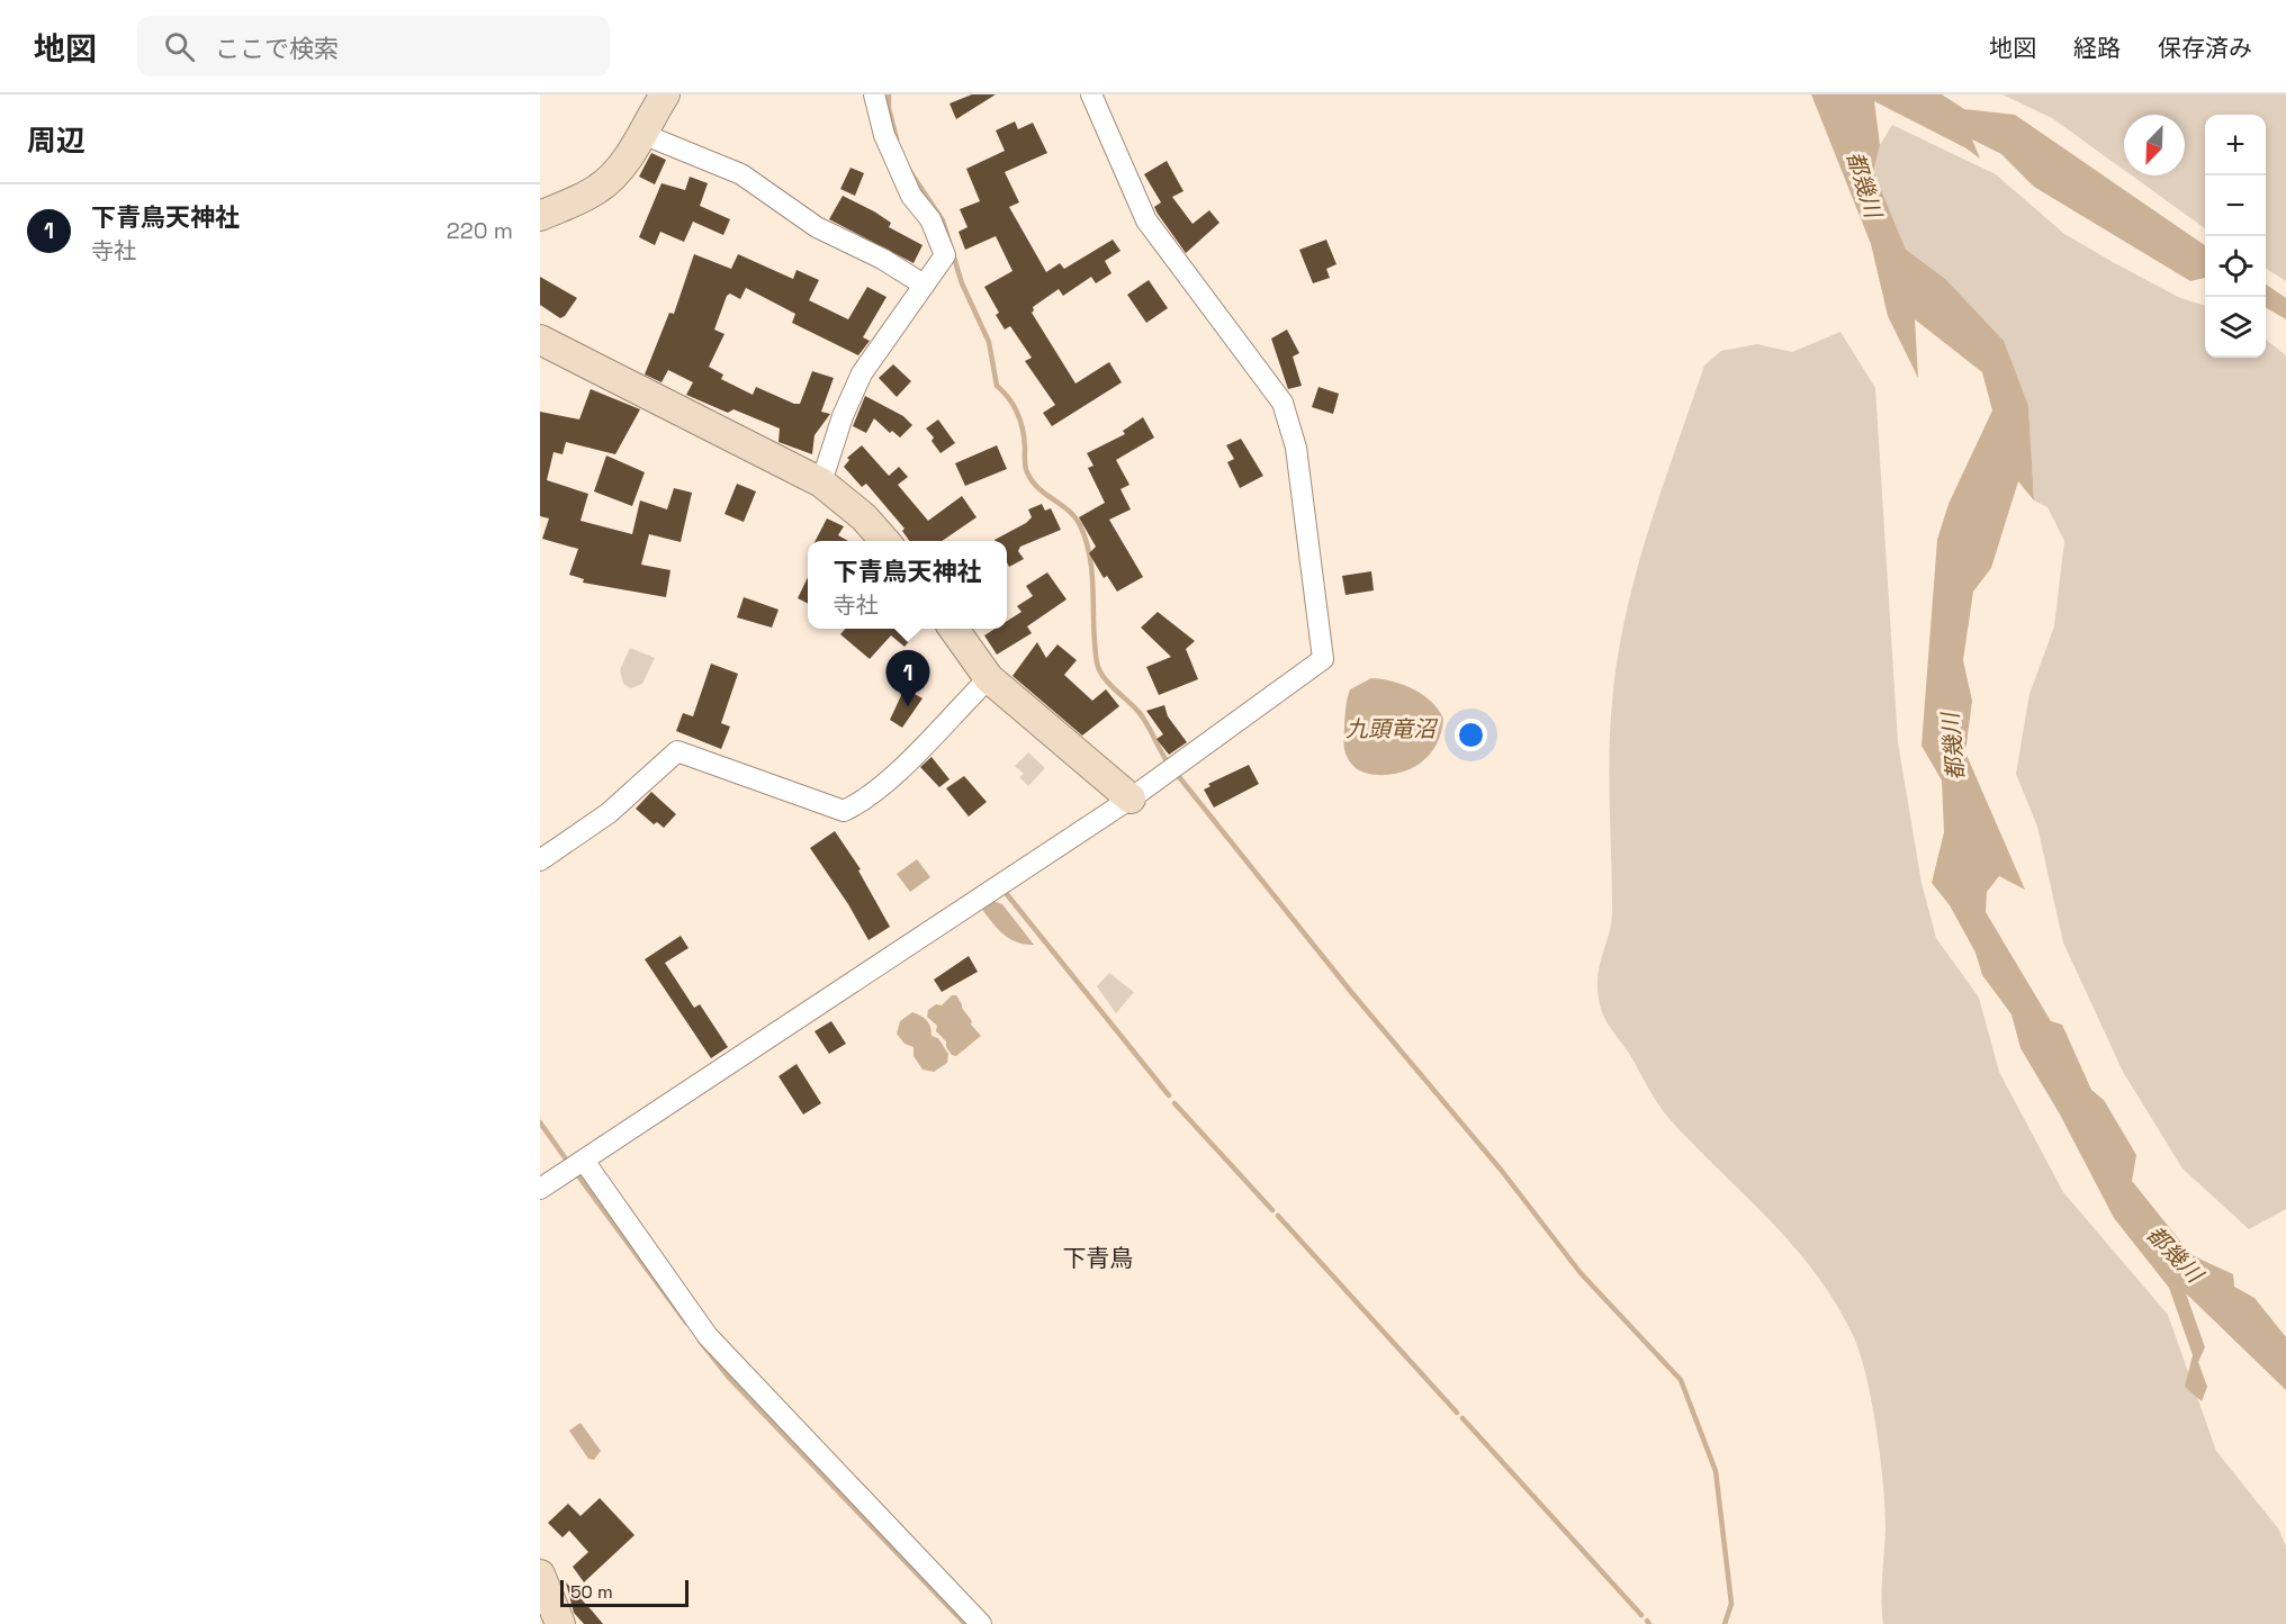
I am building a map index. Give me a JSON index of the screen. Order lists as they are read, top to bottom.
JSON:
{
  "districts": ["下青鳥"],
  "water": ["都幾川", "九頭竜沼"],
  "scale_bar": "50 m",
  "north": "bottom left",
  "page": {
    "header": "地図",
    "search": "ここで検索",
    "nav": ["地図", "経路", "保存済み"],
    "heading": "周辺",
    "map_buttons": ["+", "−"],
    "list": [
      {
        "mark": "1",
        "name": "下青鳥天神社",
        "note": "寺社",
        "value": "220 m"
      }
    ],
    "popup": ["下青鳥天神社", "寺社"],
    "pins": "1",
    "scale": "50 m"
  }
}
